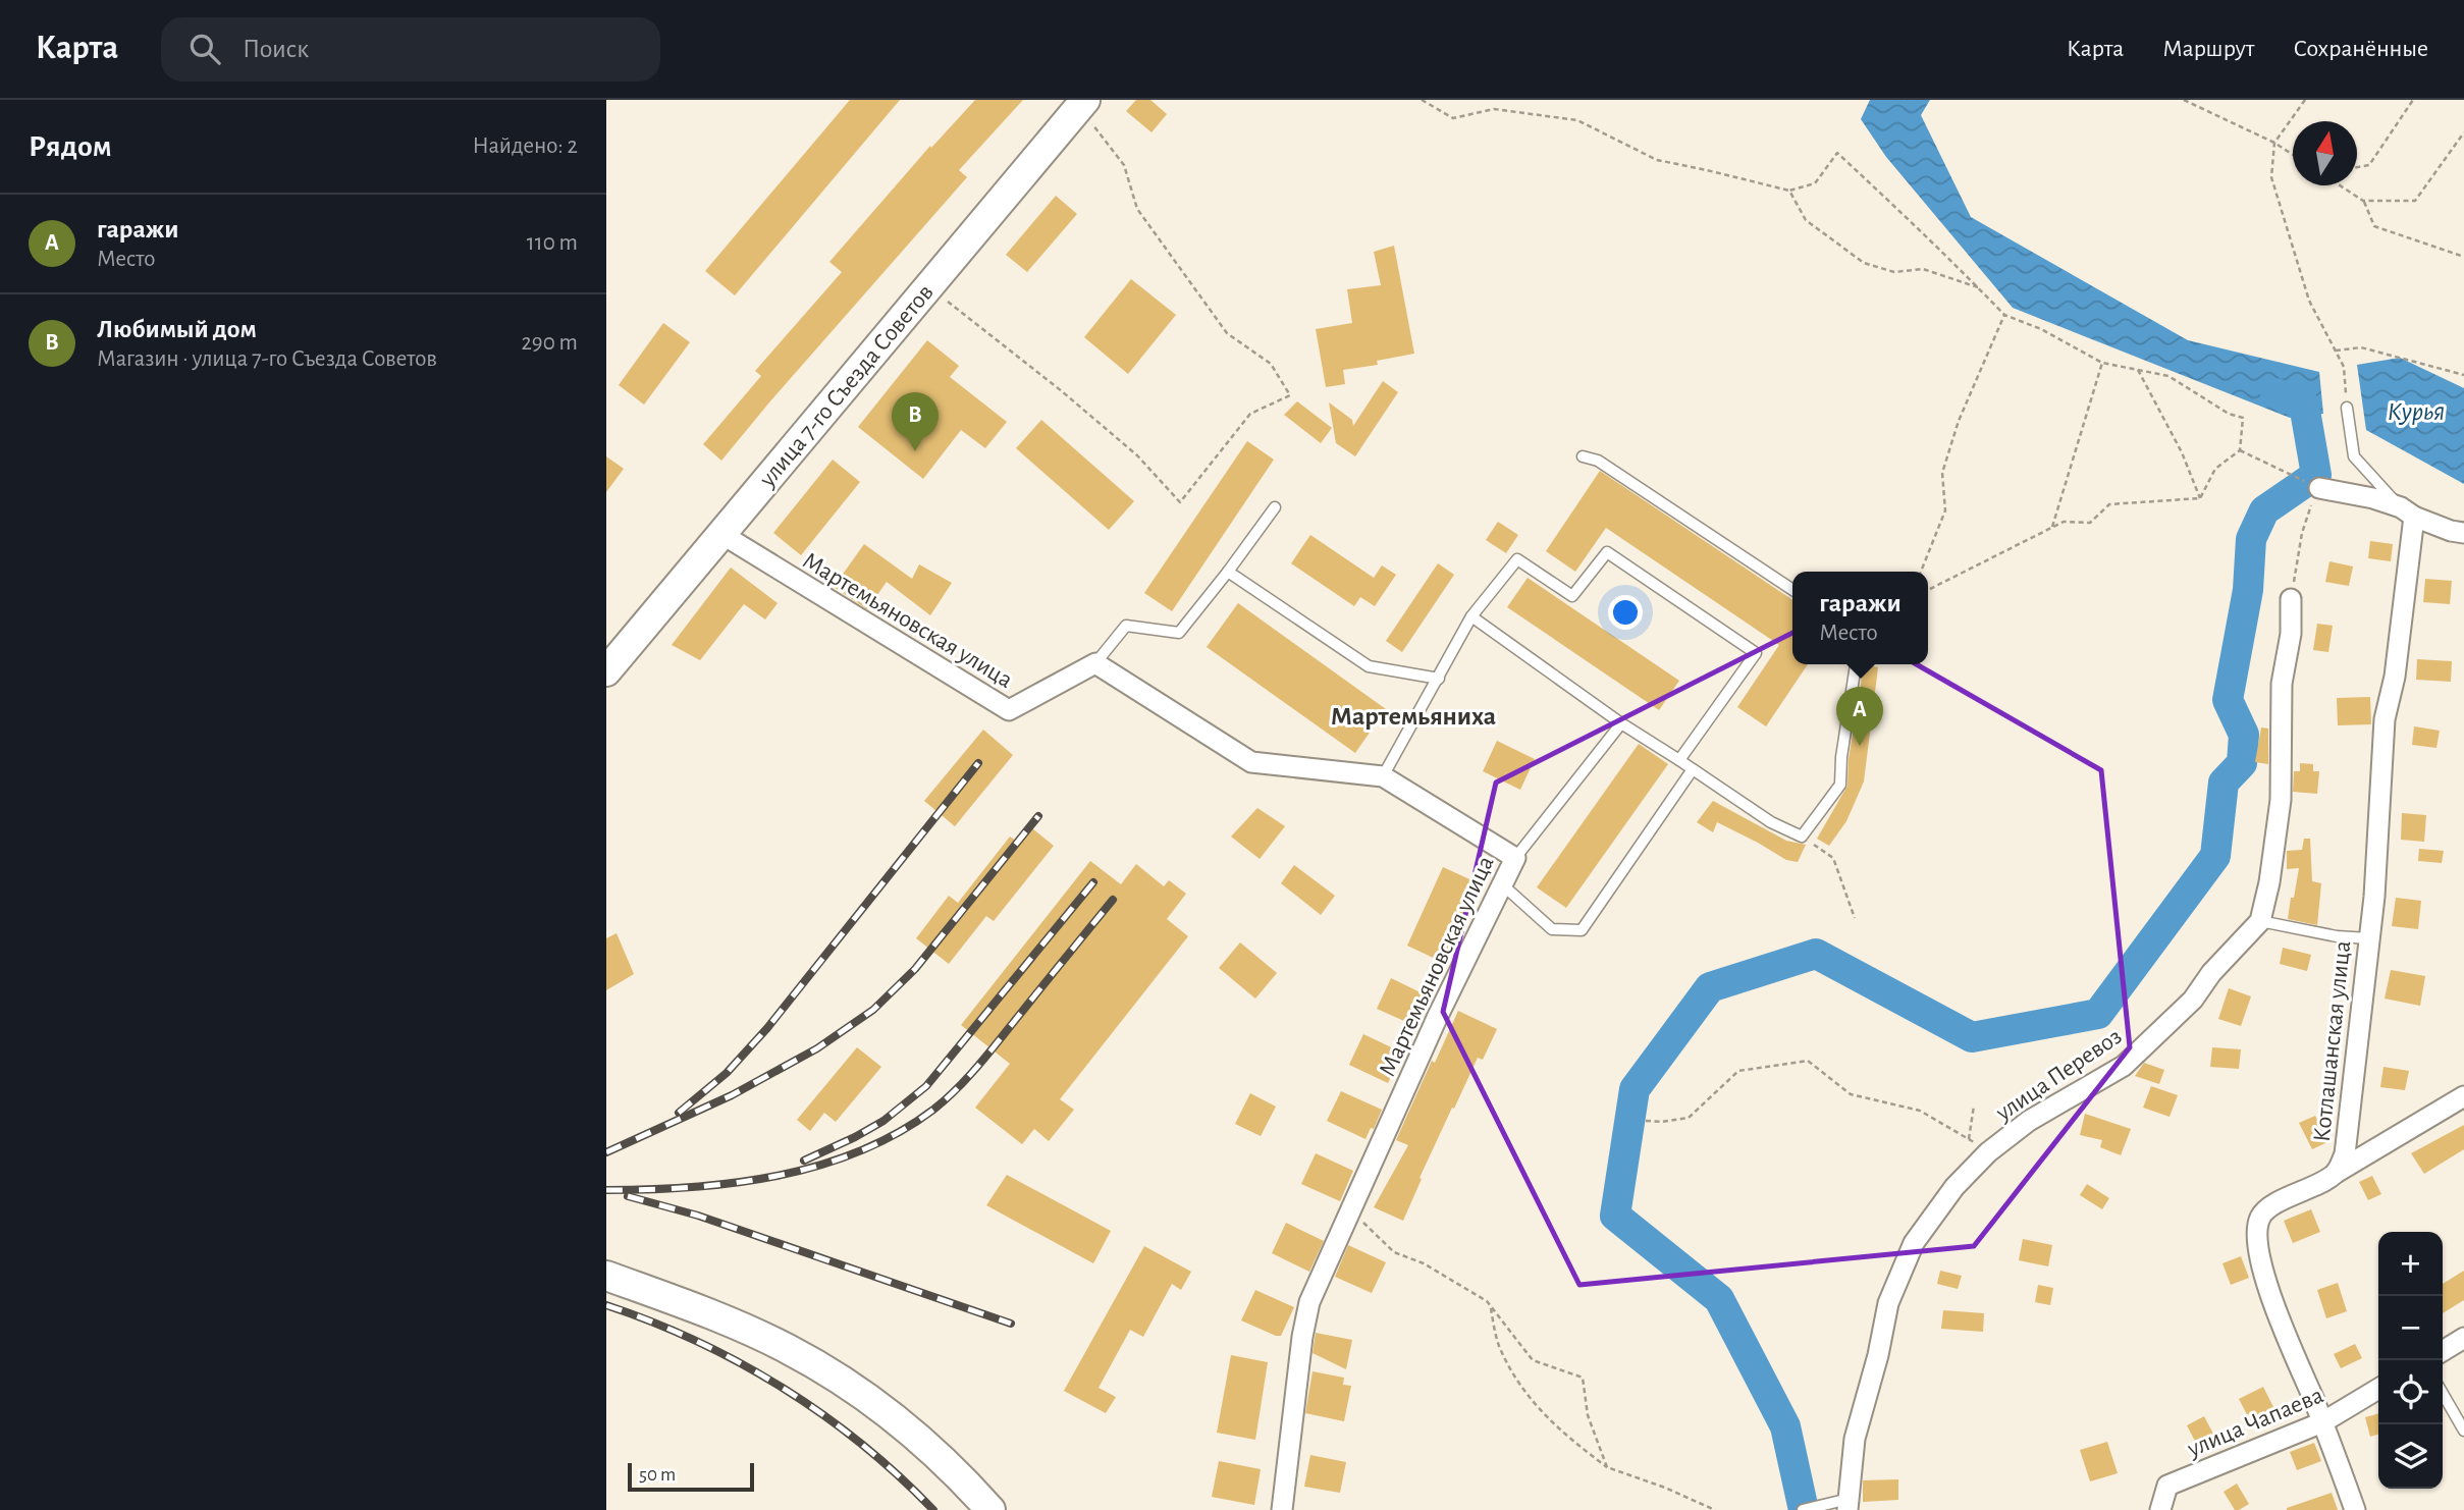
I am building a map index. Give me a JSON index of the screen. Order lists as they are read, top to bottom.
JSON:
{
  "streets": {
    "street": [
      "улица 7-го Съезда Советов",
      "Мартемьяновская улица",
      "Котлашанская улица",
      "улица Перевоз",
      "улица Чапаева"
    ]
  },
  "crossings": [
    ["улица 7-го Съезда Советов", "Мартемьяновская улица"],
    ["Котлашанская улица", "улица Чапаева"]
  ],
  "districts": ["Мартемьяниха"],
  "water": ["Курья"],
  "scale_bar": "50 m",
  "north": "top",
  "page": {
    "header": "Карта",
    "search": "Поиск",
    "nav": ["Карта", "Маршрут", "Сохранённые"],
    "heading": ["Рядом", "Найдено: 2"],
    "list": [
      {
        "mark": "A",
        "name": "гаражи",
        "note": "Место",
        "value": "110 m"
      },
      {
        "mark": "B",
        "name": "Любимый дом",
        "note": "Магазин · улица 7-го Съезда Советов",
        "value": "290 m"
      }
    ],
    "pins": ["B", "A"],
    "popup": ["гаражи", "Место"],
    "map_buttons": ["+", "−"],
    "scale": "50 m"
  }
}
